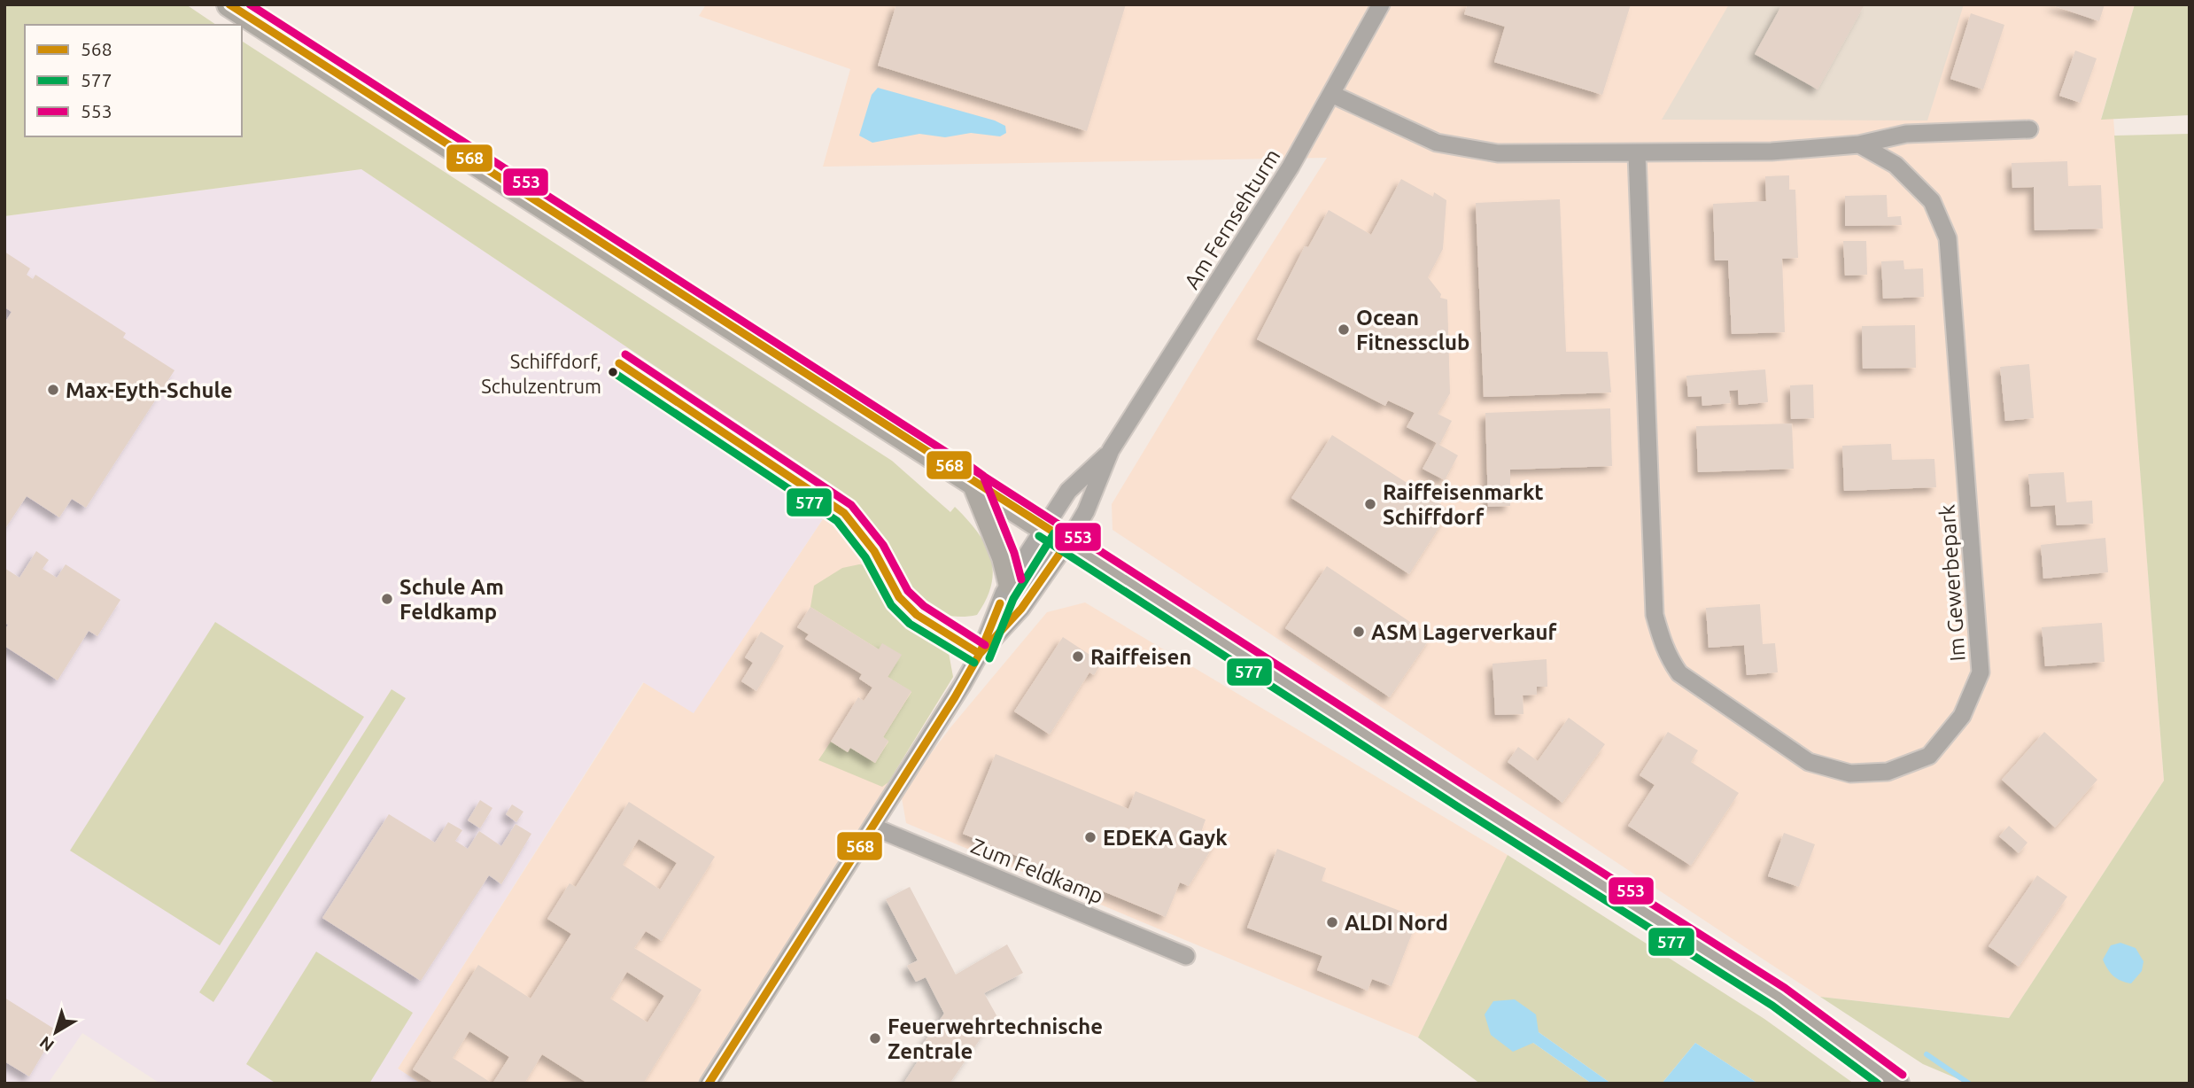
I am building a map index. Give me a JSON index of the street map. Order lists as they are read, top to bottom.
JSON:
{
  "streets": {
    "street": ["Am Fernsehturm", "Im Gewerbepark", "Zum Feldkamp"]
  },
  "places": [
    "Ocean Fitnessclub",
    "Schiffdorf, Schulzentrum",
    "Max-Eyth-Schule",
    "Raiffeisenmarkt Schiffdorf",
    "Schule Am Feldkamp",
    "ASM Lagerverkauf",
    "Raiffeisen",
    "EDEKA Gayk",
    "ALDI Nord",
    "Feuerwehrtechnische Zentrale"
  ],
  "lines": ["transit line 568", "transit line 553", "transit line 577"],
  "legend": ["568", "577", "553"],
  "north": "bottom left"
}
